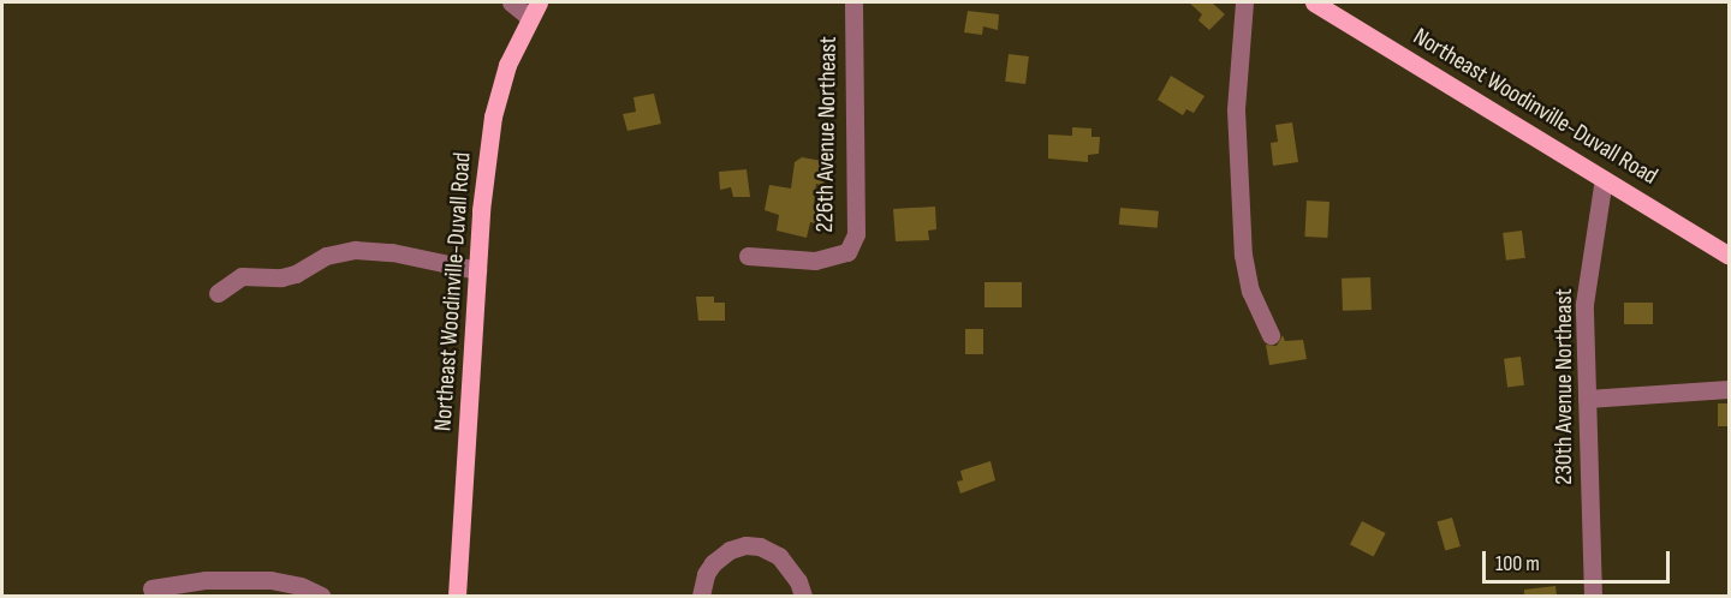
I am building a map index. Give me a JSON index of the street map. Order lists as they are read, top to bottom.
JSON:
{
  "streets": {
    "main road": ["Northeast Woodinville-Duvall Road"],
    "street": ["226th Avenue Northeast", "230th Avenue Northeast"]
  },
  "crossings": [
    ["Northeast Woodinville-Duvall Road", "230th Avenue Northeast"]
  ],
  "scale_bar": "100 m"
}
